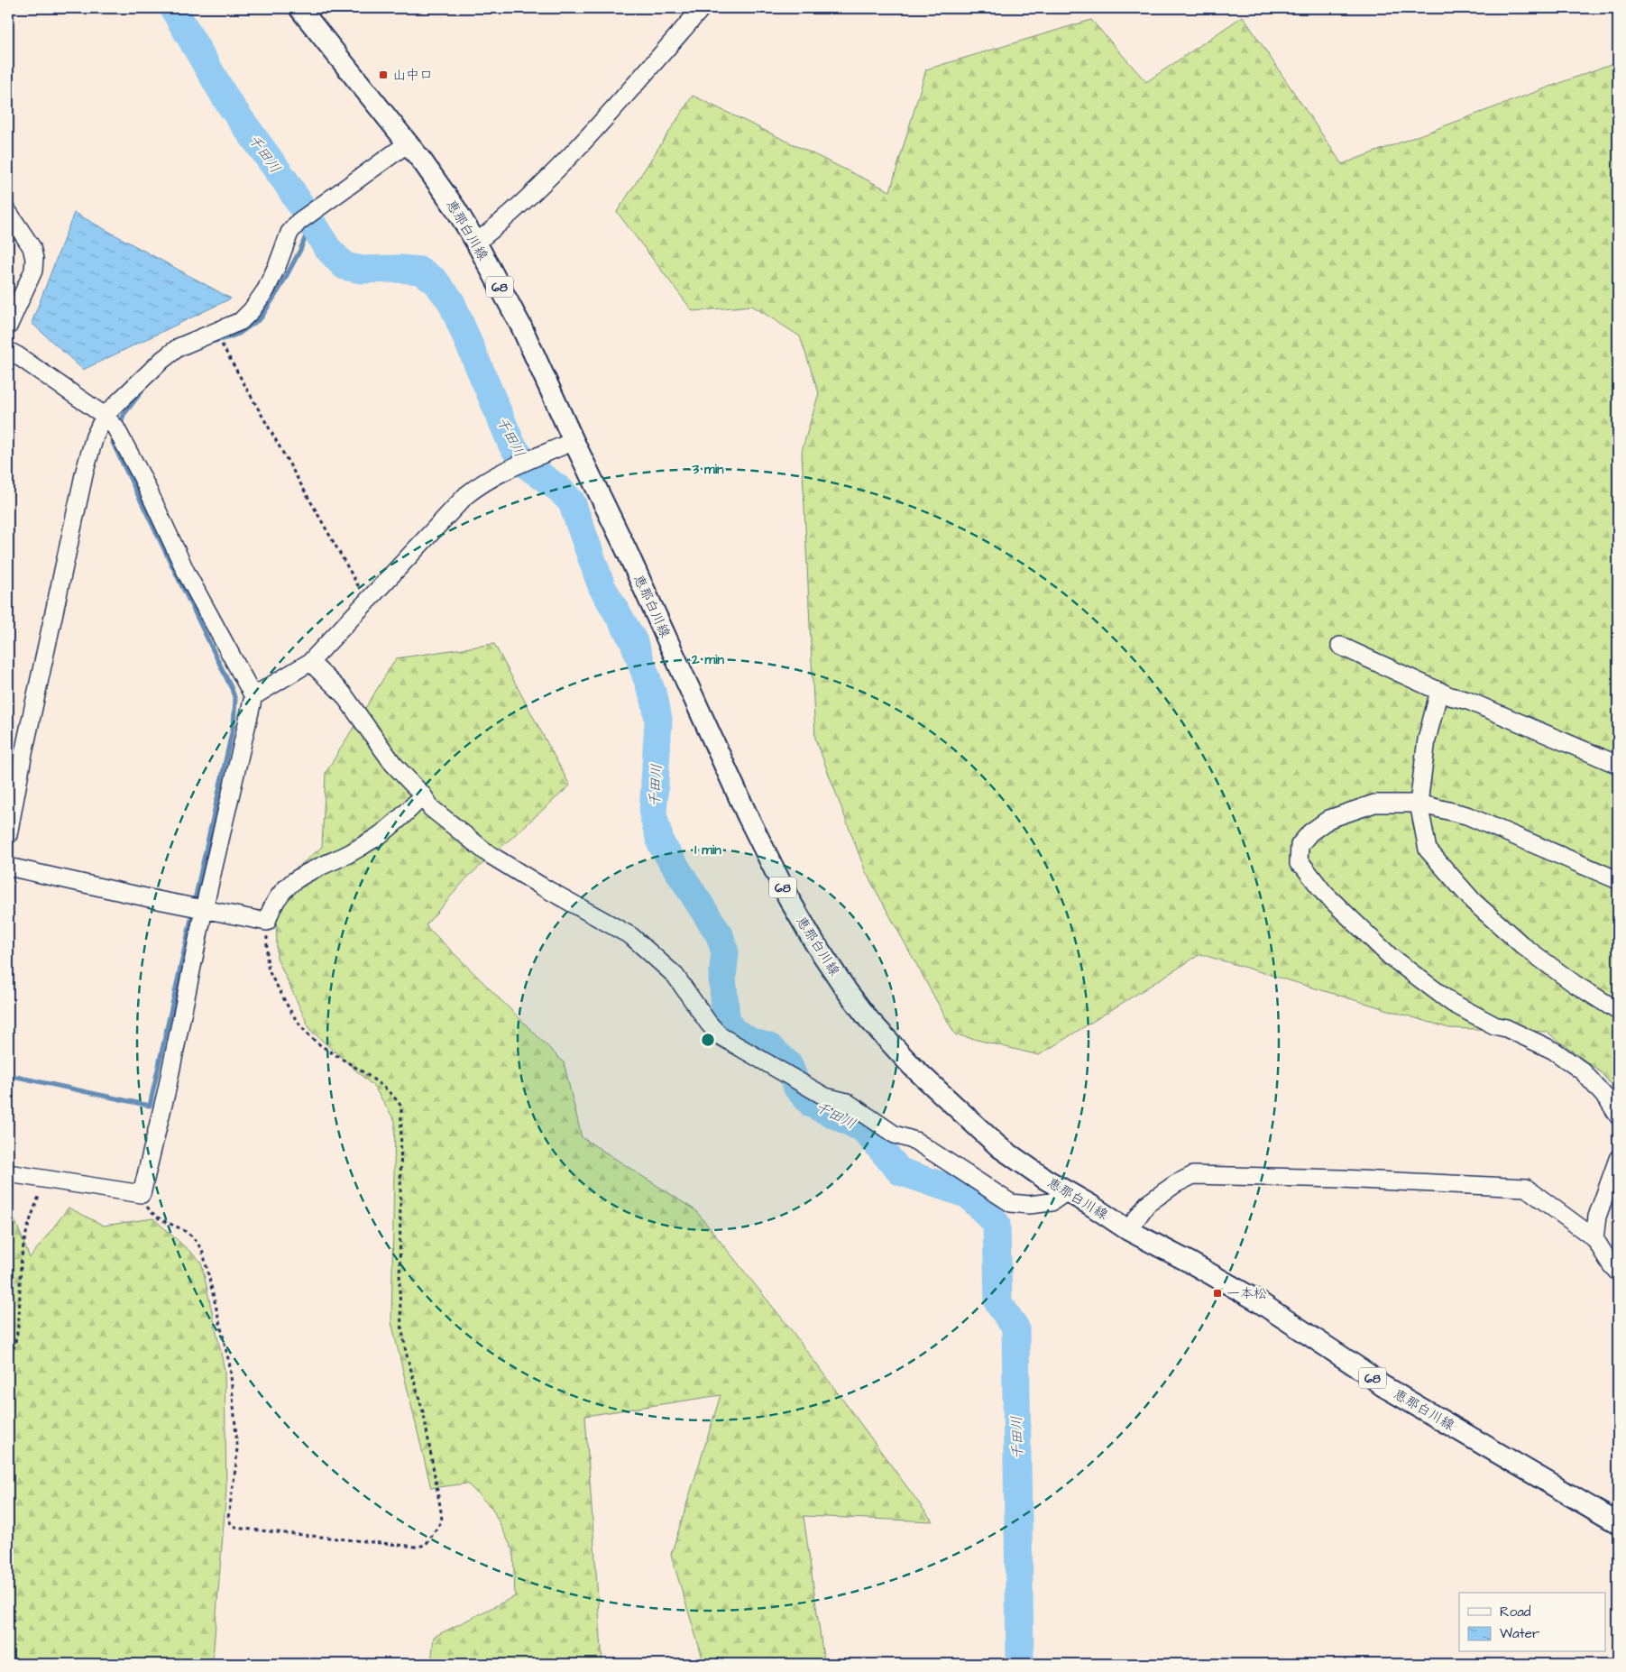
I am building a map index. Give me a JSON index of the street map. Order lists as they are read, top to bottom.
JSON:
{
  "streets": {
    "main road": ["恵那白川線", "68"]
  },
  "water": ["千田川"],
  "places": {
    "transit": ["山中口", "一本松"]
  },
  "legend": ["Road", "Water"],
  "rings": ["3 min", "2 min", "1 min"]
}
